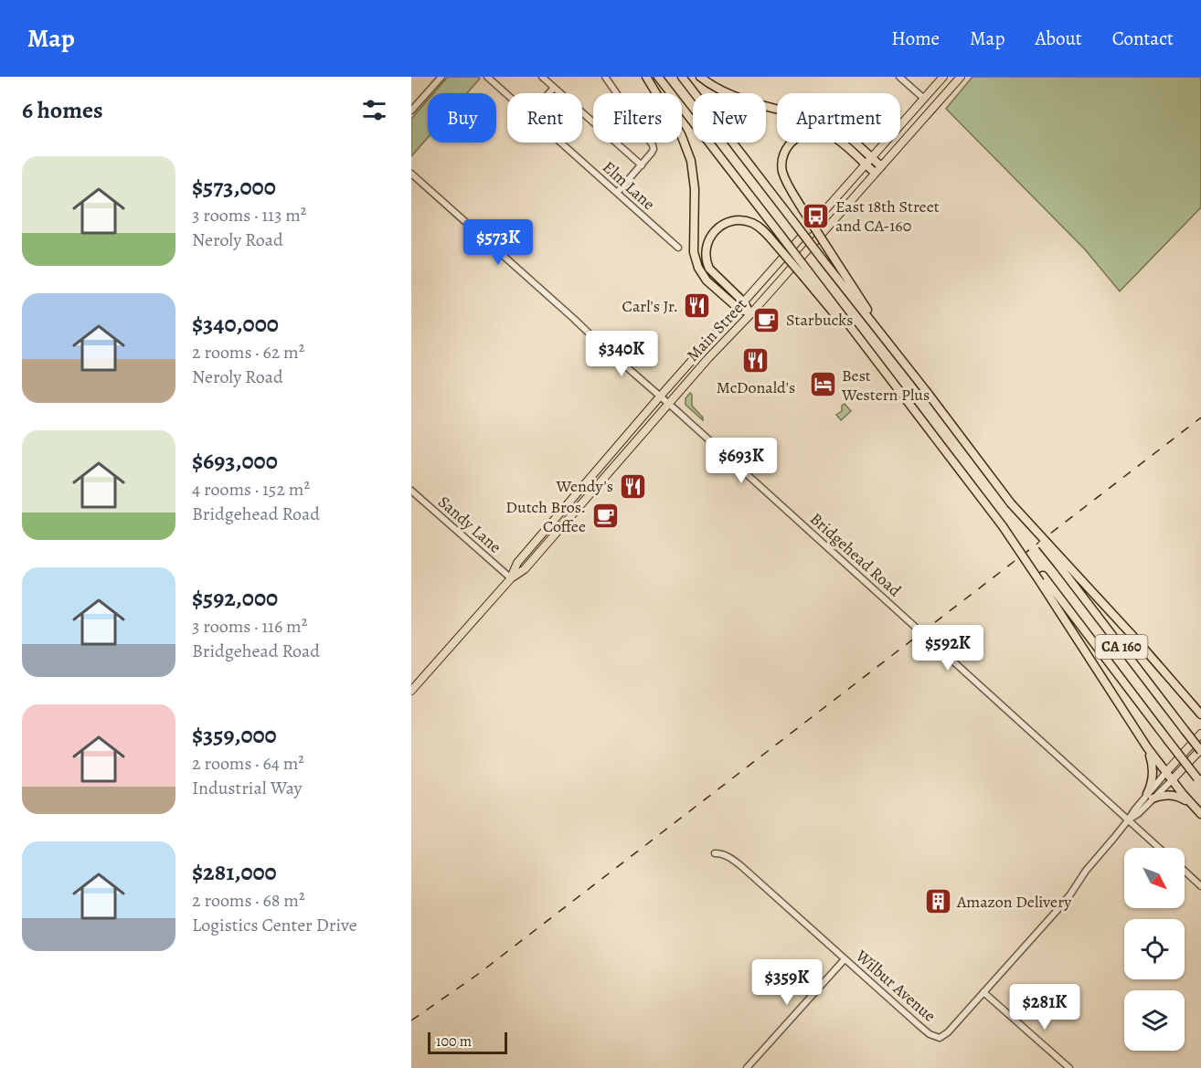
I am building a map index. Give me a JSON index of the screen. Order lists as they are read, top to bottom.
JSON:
{
  "streets": {
    "highway": ["CA 160"],
    "main road": ["Main Street", "Wilbur Avenue"],
    "street": ["Elm Lane", "Sandy Lane", "Bridgehead Road"]
  },
  "crossings": [
    ["Main Street", "Sandy Lane"],
    ["Main Street", "Bridgehead Road"],
    ["Bridgehead Road", "Wilbur Avenue"],
    ["CA 160", "Wilbur Avenue"]
  ],
  "places": {
    "bus stop": ["East 18th Street and CA-160"],
    "restaurant": ["Carl's Jr.", "McDonald's", "Wendy's"],
    "cafe": ["Starbucks", "Dutch Bros. Coffee"],
    "hotel": ["Best Western Plus"],
    "building": ["Amazon Delivery"]
  },
  "scale_bar": "100 m",
  "north": "bottom right",
  "page": {
    "header": "Map",
    "nav": [
      "Home",
      "Map",
      "About",
      "Contact"
    ],
    "heading": "6 homes",
    "chip": [
      "Buy",
      "Rent",
      "Filters",
      "New",
      "Apartment"
    ],
    "list": [
      {
        "name": "$573,000",
        "note": "3 rooms · 113 m² · Neroly Road"
      },
      {
        "name": "$340,000",
        "note": "2 rooms · 62 m² · Neroly Road"
      },
      {
        "name": "$693,000",
        "note": "4 rooms · 152 m² · Bridgehead Road"
      },
      {
        "name": "$592,000",
        "note": "3 rooms · 116 m² · Bridgehead Road"
      },
      {
        "name": "$359,000",
        "note": "2 rooms · 64 m² · Industrial Way"
      },
      {
        "name": "$281,000",
        "note": "2 rooms · 68 m² · Logistics Center Drive"
      }
    ],
    "price": [
      "$573K",
      "$340K",
      "$693K",
      "$592K",
      "$359K",
      "$281K"
    ],
    "scale": "100 m"
  }
}
